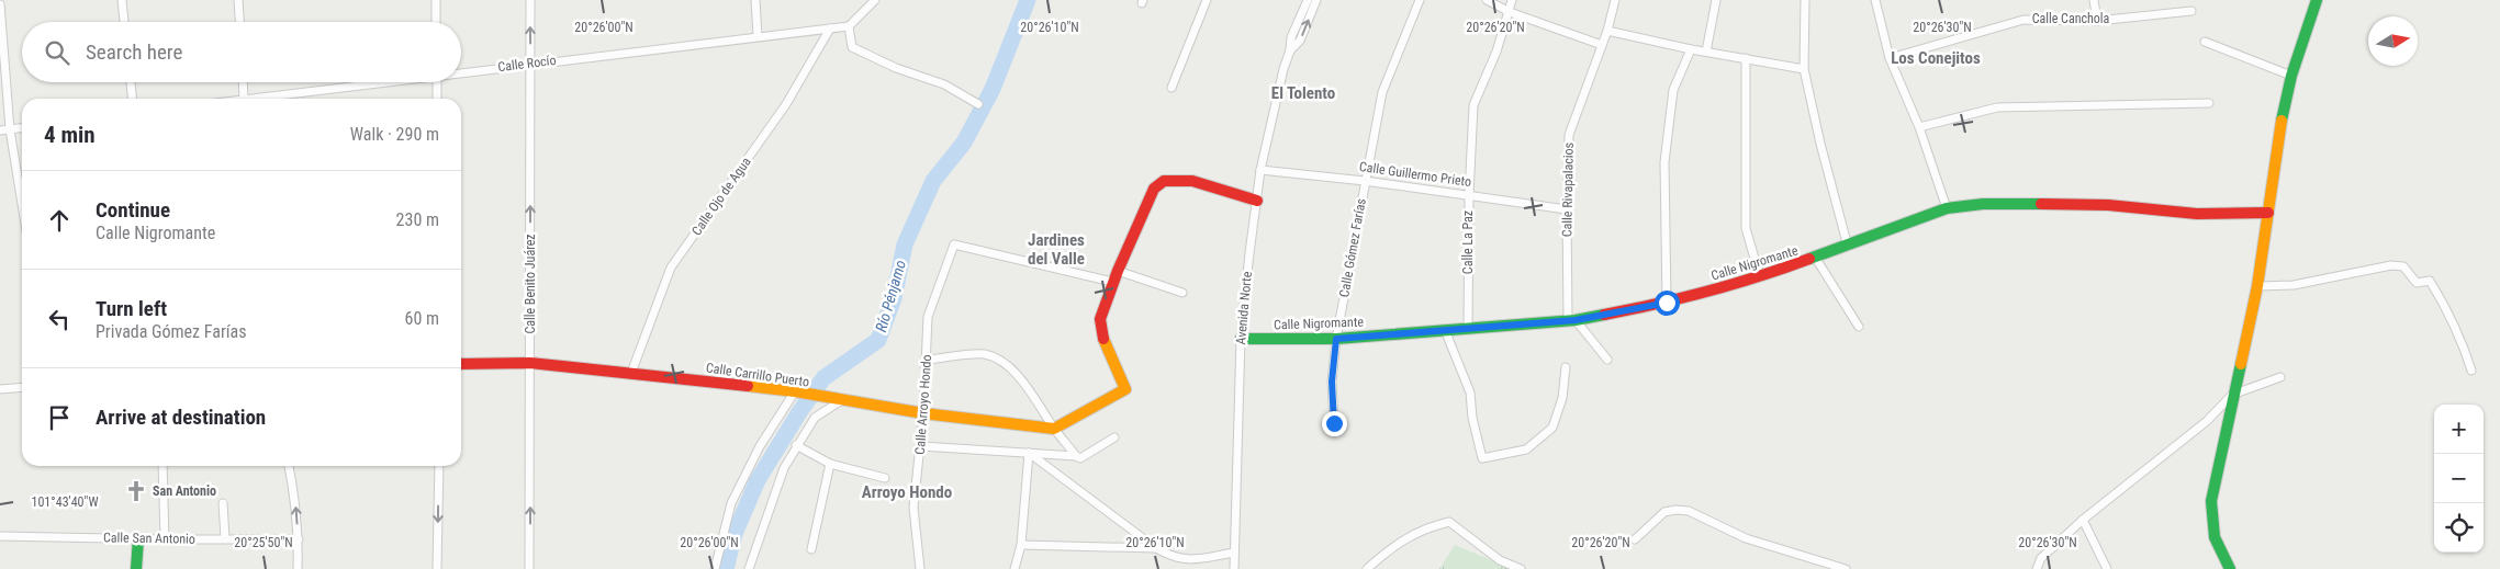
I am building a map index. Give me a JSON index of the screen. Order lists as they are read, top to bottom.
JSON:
{
  "streets": {
    "street": [
      "Calle Canchola",
      "Calle Rocío",
      "Calle Guillermo Prieto",
      "Calle Rivapalacios",
      "Calle Ojo de Agua",
      "Calle La Paz",
      "Calle Gómez Farías",
      "Calle Nigromante",
      "Calle Benito Juárez",
      "Avenida Norte",
      "Calle Carrillo Puerto",
      "Calle Arroyo Hondo",
      "Calle San Antonio"
    ]
  },
  "crossings": [
    ["Calle Rocío", "Calle Ojo de Agua"],
    ["Calle Rocío", "Calle Benito Juárez"],
    ["Calle Guillermo Prieto", "Calle Rivapalacios"],
    ["Calle Guillermo Prieto", "Calle La Paz"],
    ["Calle Guillermo Prieto", "Calle Gómez Farías"],
    ["Calle Guillermo Prieto", "Avenida Norte"],
    ["Calle Rivapalacios", "Calle Nigromante"],
    ["Calle Ojo de Agua", "Calle Carrillo Puerto"],
    ["Calle La Paz", "Calle Nigromante"],
    ["Calle Gómez Farías", "Calle Nigromante"],
    ["Calle Nigromante", "Avenida Norte"],
    ["Calle Benito Juárez", "Calle Carrillo Puerto"],
    ["Calle Carrillo Puerto", "Calle Arroyo Hondo"]
  ],
  "one_way": ["Calle Benito Juárez"],
  "districts": [
    "Los Conejitos",
    "El Tolento",
    "Jardines del Valle",
    "Arroyo Hondo"
  ],
  "water": ["Río Pénjamo"],
  "places": {
    "church": ["San Antonio"]
  },
  "north": "right",
  "page": {
    "search": "Search here",
    "heading": ["4 min", "Walk · 290 m"],
    "list": [
      ["Continue", "Calle Nigromante", "230 m"],
      ["Turn left", "Privada Gómez Farías", "60 m"],
      "Arrive at destination"
    ],
    "map_buttons": ["+", "−"]
  },
  "coordinates": [
    "20°26'00\"N",
    "20°26'10\"N",
    "20°26'20\"N",
    "20°26'30\"N",
    "101°43'40\"W",
    "20°25'50\"N"
  ]
}
